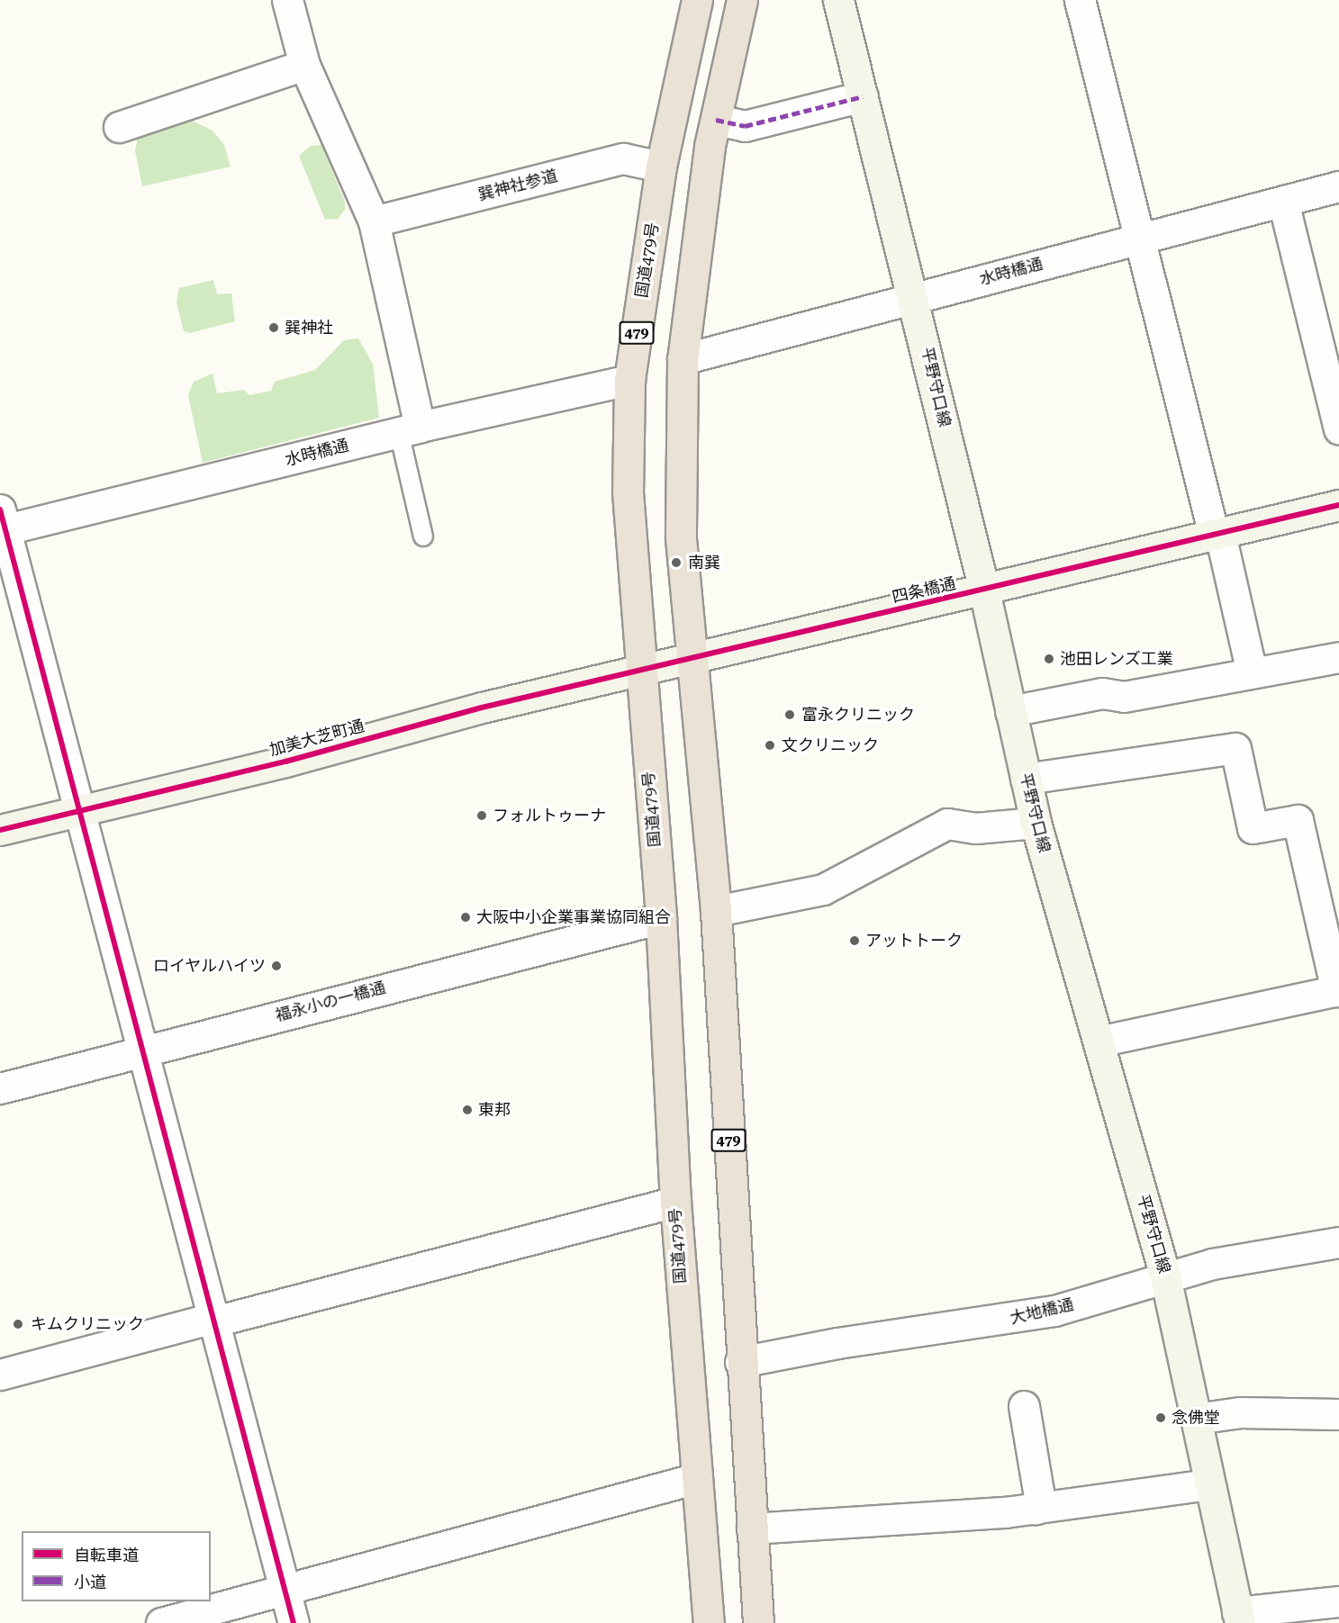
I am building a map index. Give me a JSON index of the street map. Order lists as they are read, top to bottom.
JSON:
{
  "streets": {
    "highway": ["国道479号", "479"],
    "main road": ["平野守口線", "四条橋通", "加美大芝町通"],
    "street": [
      "巽神社参道",
      "水時橋通",
      "福永小の一橋通",
      "大地橋通"
    ]
  },
  "crossings": [
    ["巽神社参道", "国道479号"],
    ["国道479号", "水時橋通"],
    ["国道479号", "四条橋通"],
    ["国道479号", "加美大芝町通"],
    ["国道479号", "福永小の一橋通"],
    ["水時橋通", "479"],
    ["水時橋通", "平野守口線"],
    ["479", "四条橋通"],
    ["479", "大地橋通"],
    ["平野守口線", "四条橋通"],
    ["平野守口線", "大地橋通"],
    ["四条橋通", "加美大芝町通"]
  ],
  "places": [
    "巽神社",
    "南巽",
    "池田レンズ工業",
    "富永クリニック",
    "文クリニック",
    "フォルトゥーナ",
    "大阪中小企業事業協同組合",
    "アットトーク",
    "ロイヤルハイツ",
    "東邦",
    "キムクリニック",
    "念佛堂"
  ],
  "legend": ["自転車道", "小道"]
}
